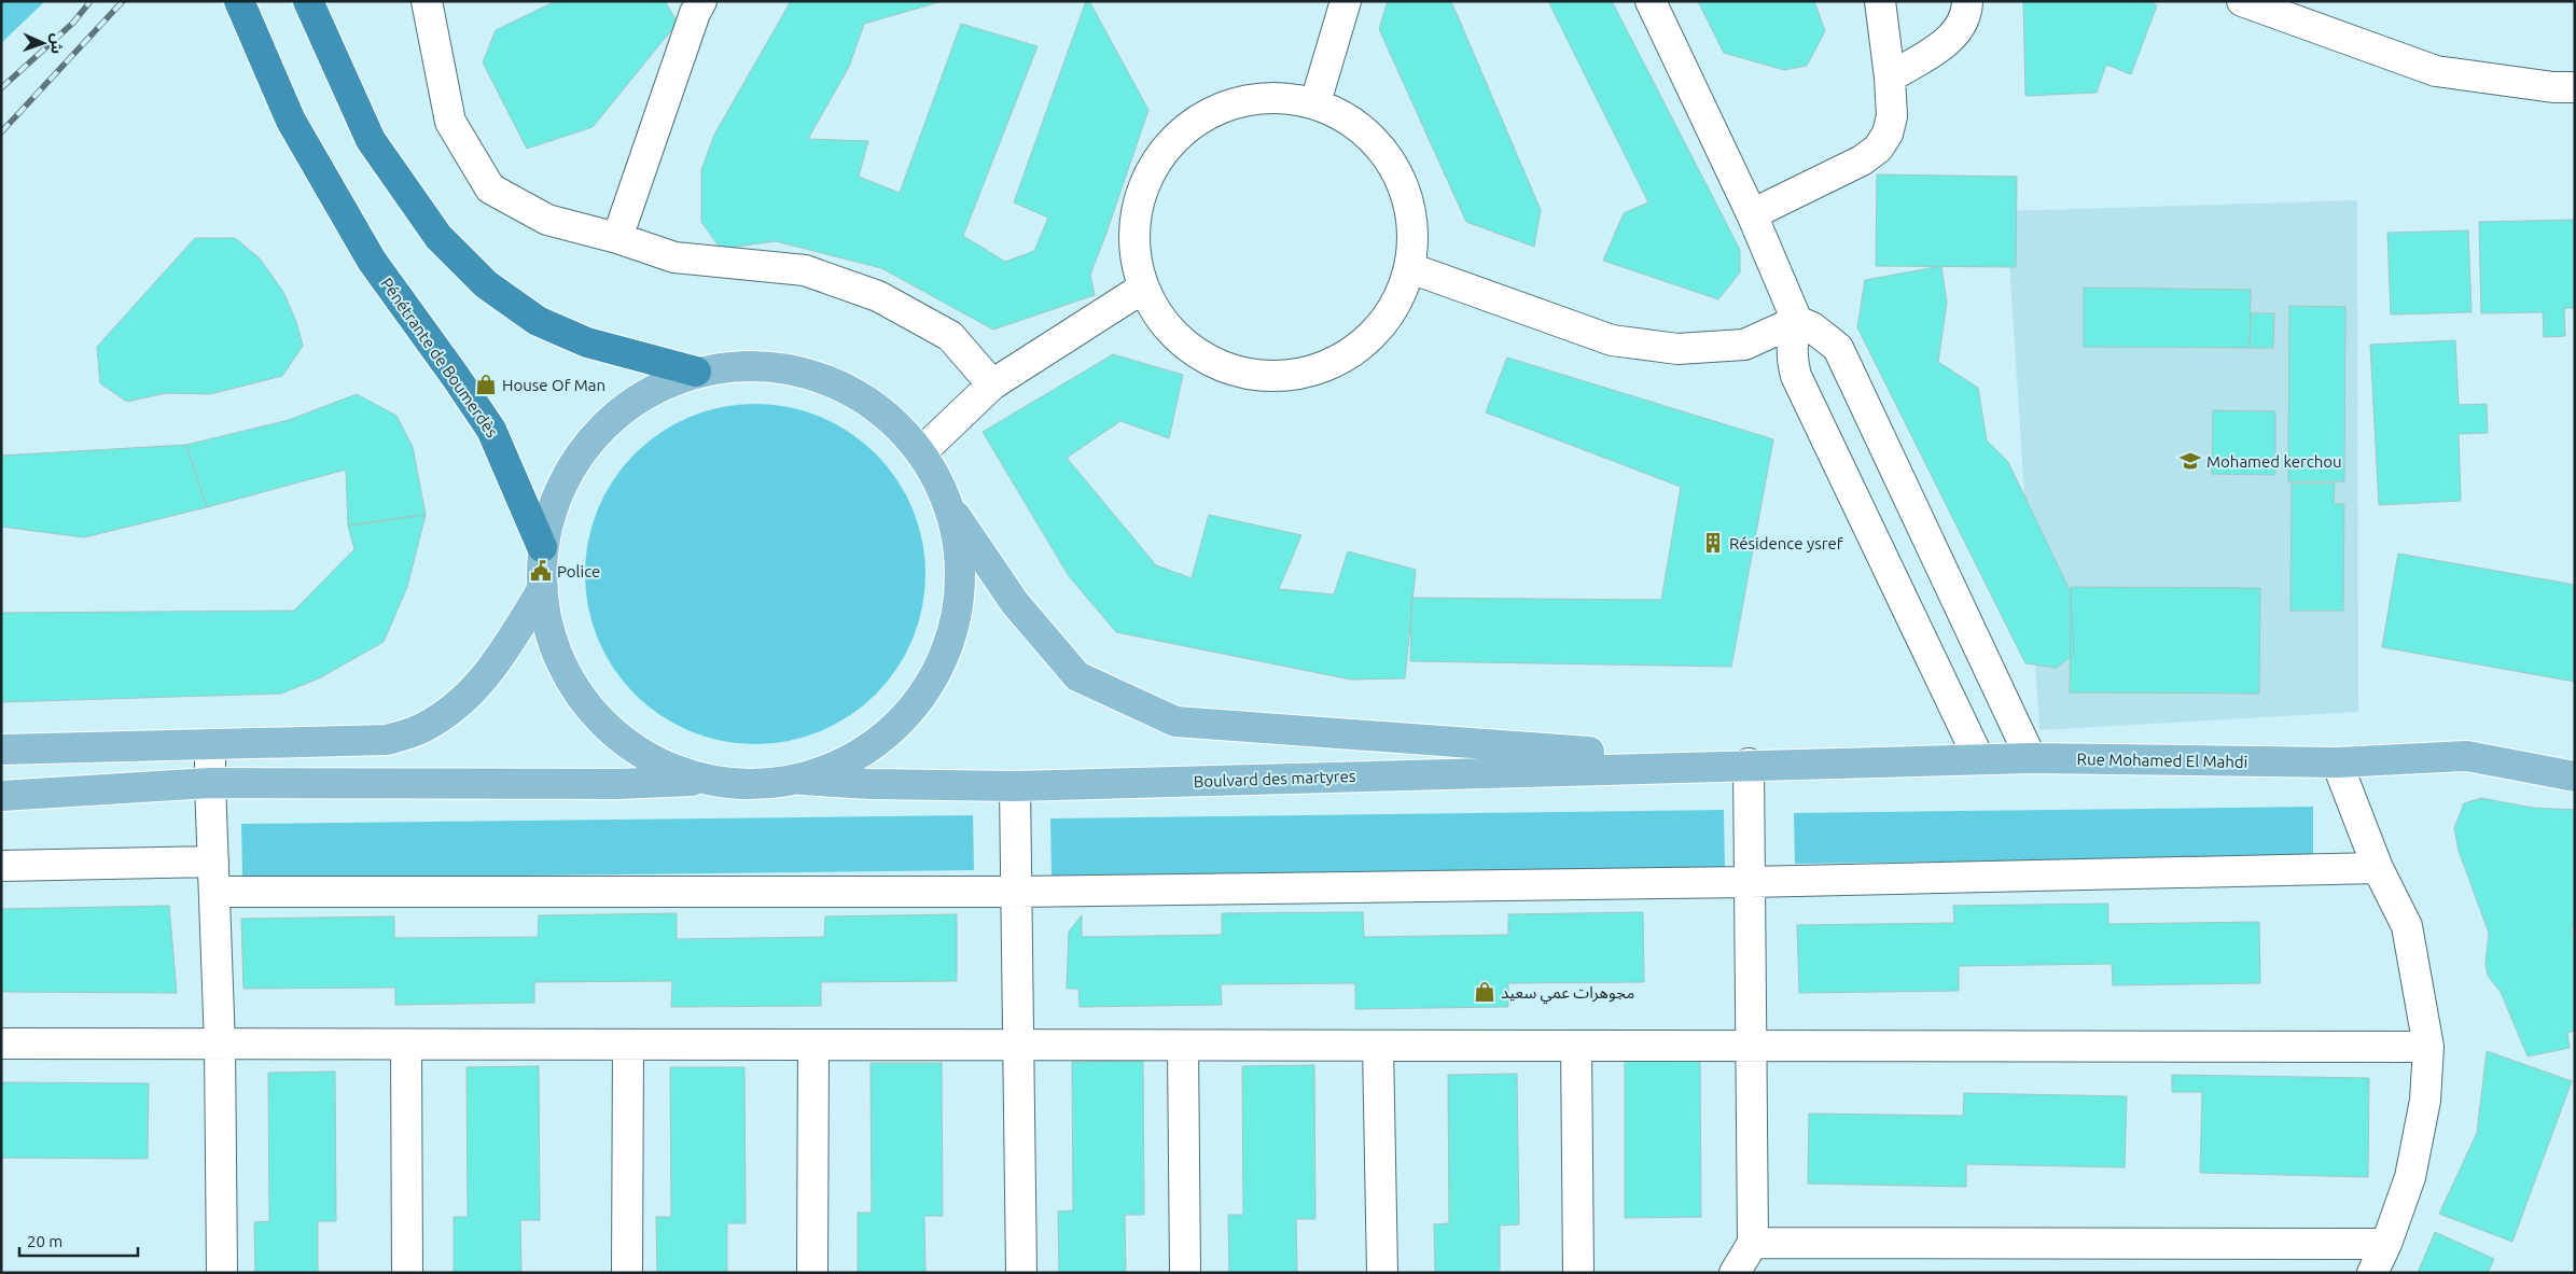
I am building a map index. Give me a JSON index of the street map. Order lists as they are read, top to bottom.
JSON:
{
  "streets": {
    "highway": ["Pénétrante de Boumerdès"],
    "main road": ["Rue Mohamed El Mahdi", "Boulvard des martyres"]
  },
  "crossings": [
    ["Rue Mohamed El Mahdi", "Boulvard des martyres"]
  ],
  "places": {
    "shop": ["House Of Man", "مجوهرات عمي سعيد"],
    "school or university": ["Mohamed kerchou"],
    "building": ["Résidence ysref"],
    "public building": ["Police"]
  },
  "scale_bar": "20 m",
  "north": "right"
}
